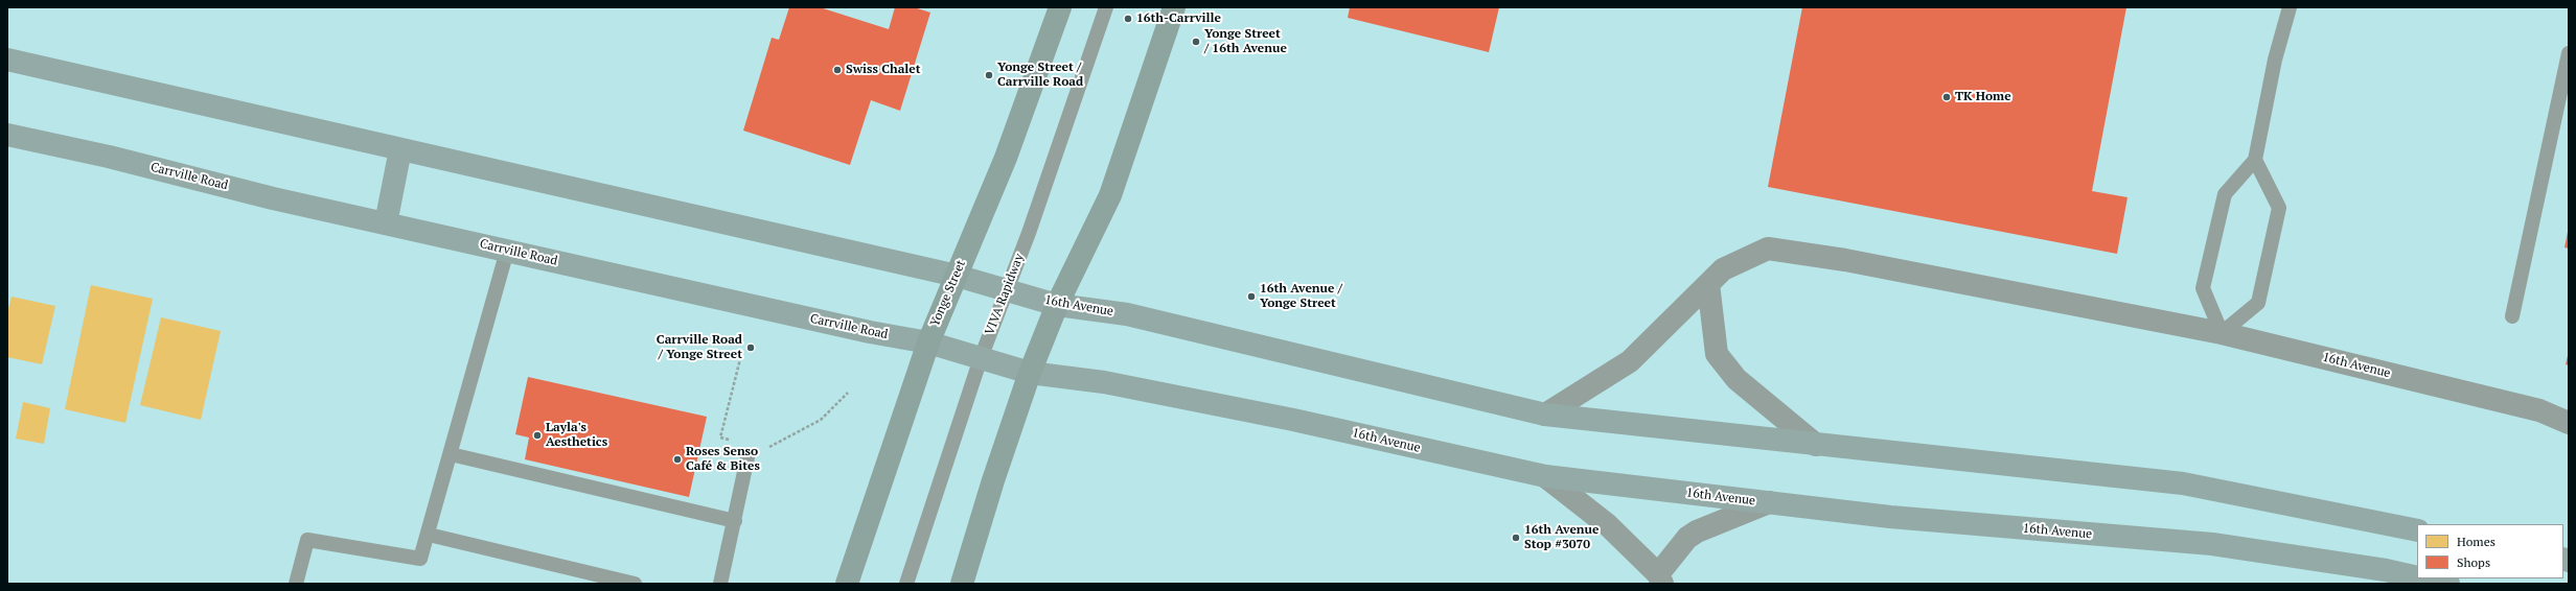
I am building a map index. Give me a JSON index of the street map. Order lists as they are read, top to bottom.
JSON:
{
  "streets": {
    "main road": ["Carrville Road", "Yonge Street", "16th Avenue"],
    "lane": ["VIVA Rapidway"]
  },
  "crossings": [
    ["Carrville Road", "Yonge Street"],
    ["Carrville Road", "VIVA Rapidway"],
    ["Carrville Road", "16th Avenue"],
    ["Yonge Street", "16th Avenue"],
    ["VIVA Rapidway", "16th Avenue"]
  ],
  "places": [
    "16th-Carrville",
    "Yonge Street / 16th Avenue",
    "Swiss Chalet",
    "Yonge Street / Carrville Road",
    "TK Home",
    "16th Avenue / Yonge Street",
    "Carrville Road / Yonge Street",
    "Layla's Aesthetics",
    "Roses Senso Café & Bites",
    "16th Avenue Stop #3070"
  ],
  "legend": ["Homes", "Shops"]
}
